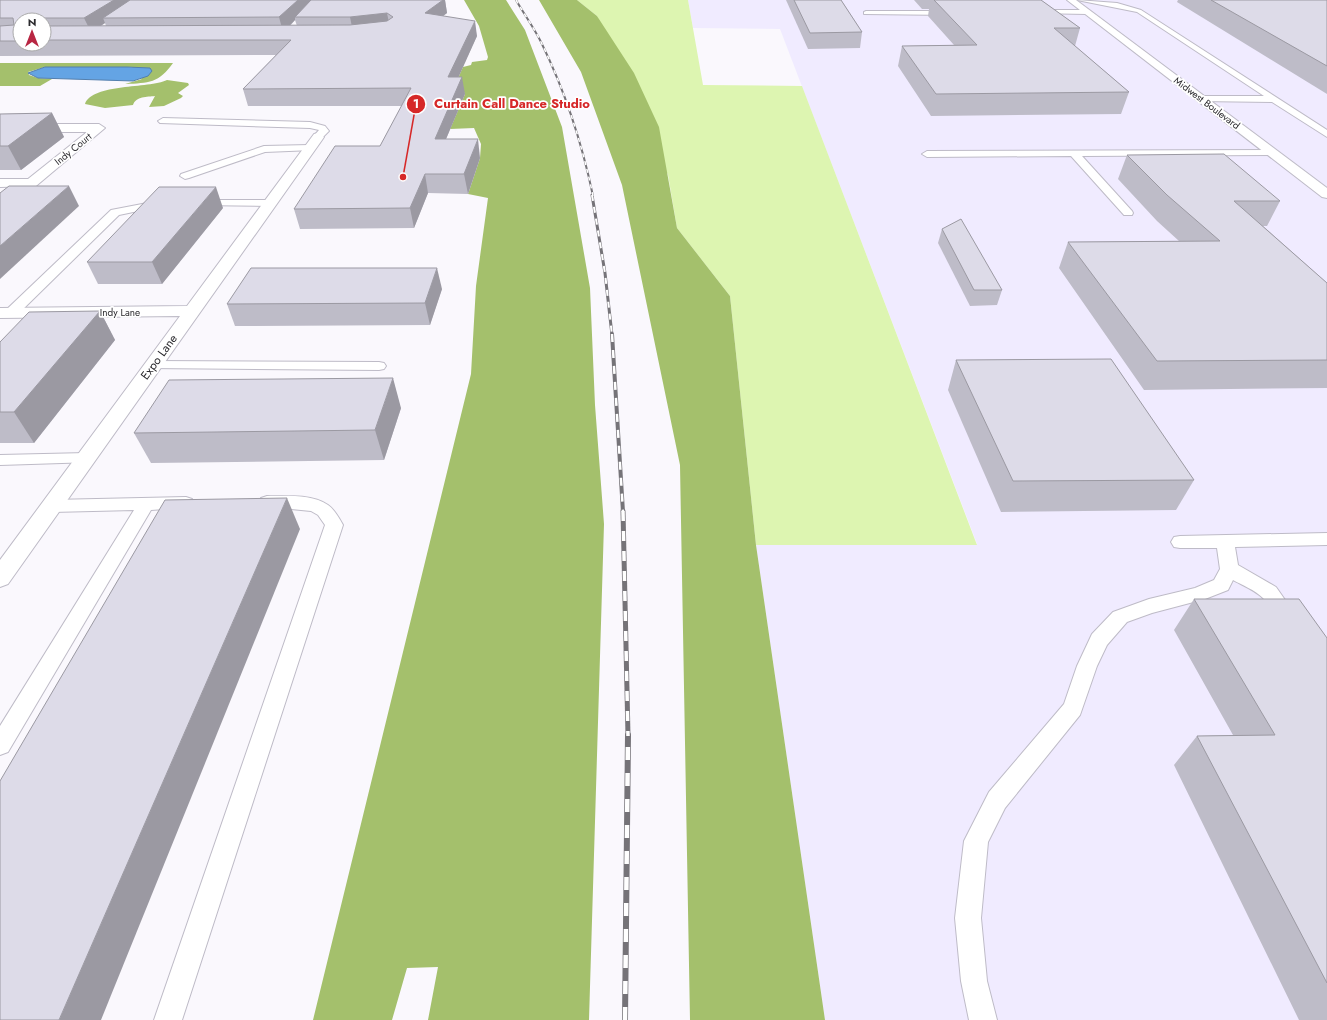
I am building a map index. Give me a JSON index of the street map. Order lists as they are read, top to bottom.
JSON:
{
  "streets": {
    "street": [
      "Midwest Boulevard",
      "Indy Court",
      "Indy Lane",
      "Expo Lane"
    ]
  },
  "crossings": [
    ["Indy Lane", "Expo Lane"]
  ],
  "places": ["Curtain Call Dance Studio"],
  "north": "top"
}
